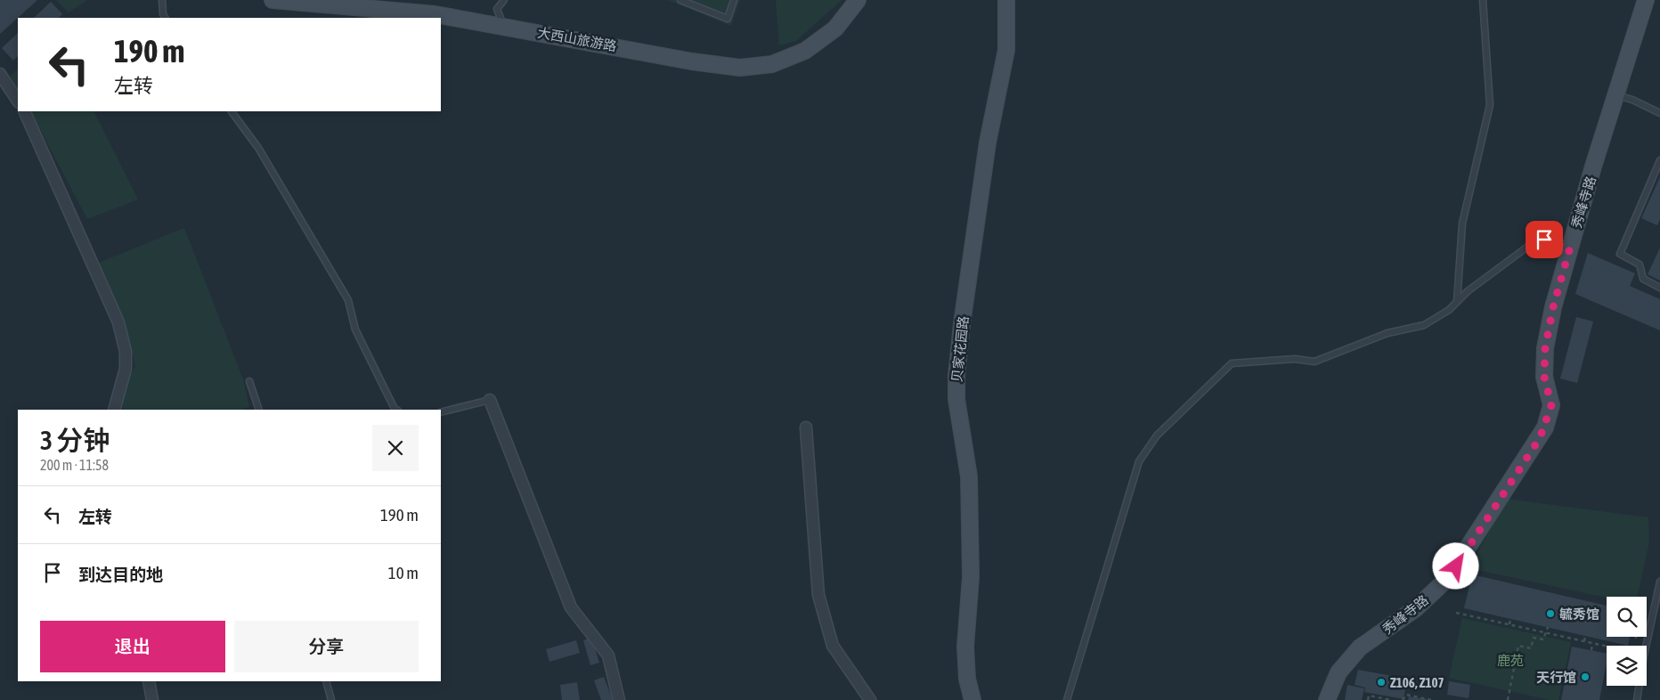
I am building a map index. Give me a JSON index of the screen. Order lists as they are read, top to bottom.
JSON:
{
  "streets": {
    "street": ["大西山旅游路", "秀峰寺路", "贝家花园路"]
  },
  "parks": ["鹿苑"],
  "places": ["毓秀馆", "天行馆", "Z106, Z107"],
  "page": {
    "turn": ["190 m", "左转"],
    "heading": ["3 分钟", "200 m · 11:58"],
    "list": [
      {
        "name": "左转",
        "value": "190 m"
      },
      {
        "name": "到达目的地",
        "value": "10 m"
      }
    ],
    "buttons": ["退出", "分享"]
  }
}
